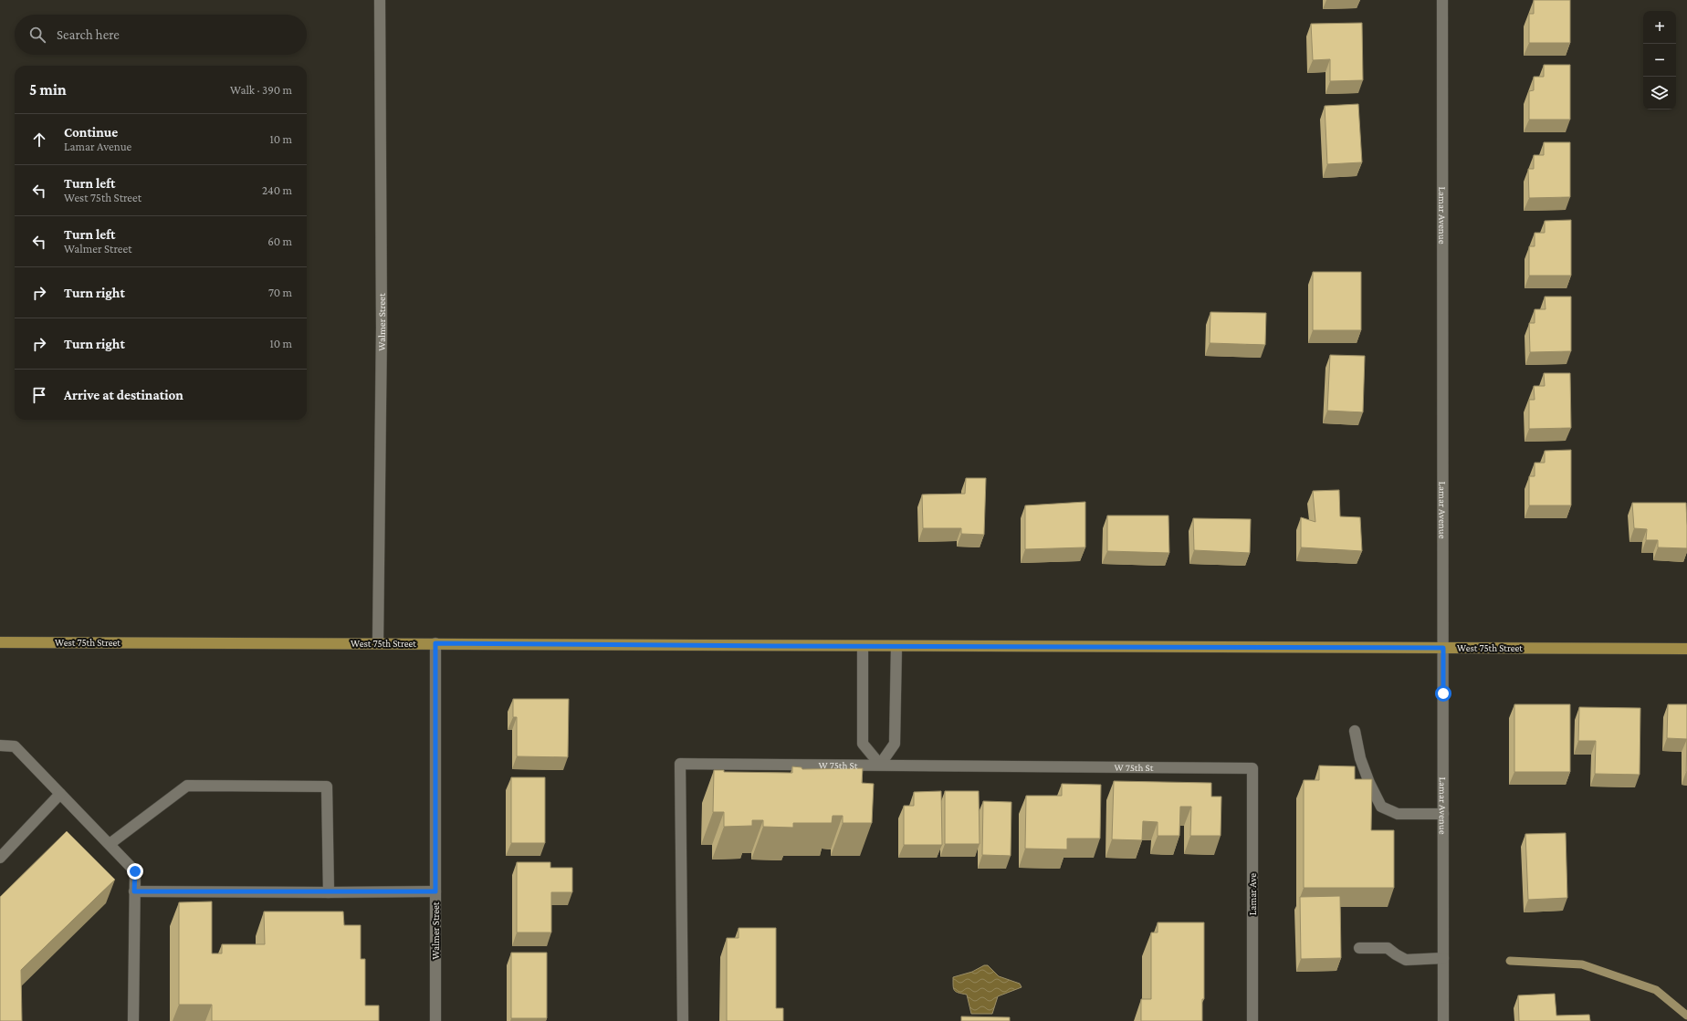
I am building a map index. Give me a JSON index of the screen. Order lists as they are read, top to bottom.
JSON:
{
  "streets": {
    "main road": ["West 75th Street"],
    "street": [
      "Lamar Avenue",
      "Walmer Street",
      "W 75th St",
      "Lamar Ave"
    ]
  },
  "crossings": [
    ["Lamar Avenue", "West 75th Street"],
    ["Walmer Street", "West 75th Street"],
    ["W 75th St", "Lamar Ave"]
  ],
  "page": {
    "map_buttons": ["+", "−"],
    "search": "Search here",
    "heading": ["5 min", "Walk · 390 m"],
    "list": [
      ["Continue", "Lamar Avenue", "10 m"],
      ["Turn left", "West 75th Street", "240 m"],
      ["Turn left", "Walmer Street", "60 m"],
      ["Turn right", "70 m"],
      ["Turn right", "10 m"],
      "Arrive at destination"
    ]
  }
}
